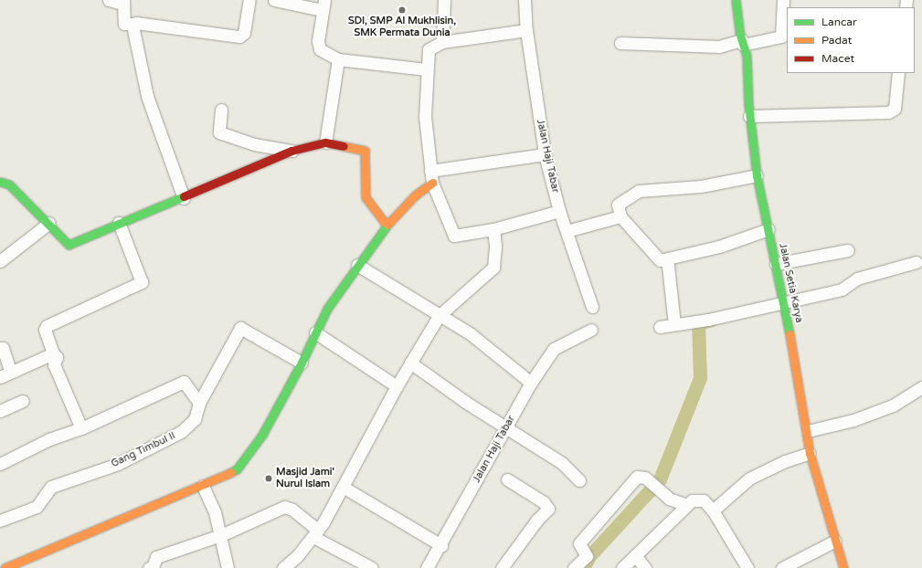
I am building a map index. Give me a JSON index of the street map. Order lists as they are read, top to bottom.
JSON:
{
  "streets": {
    "street": ["Jalan Haji Tabar", "Jalan Setia Karya", "Gang Timbul II"]
  },
  "places": ["SDI, SMP Al Mukhlisin, SMK Permata Dunia", "Masjid Jami' Nurul Islam"],
  "legend": ["Lancar", "Padat", "Macet"]
}
